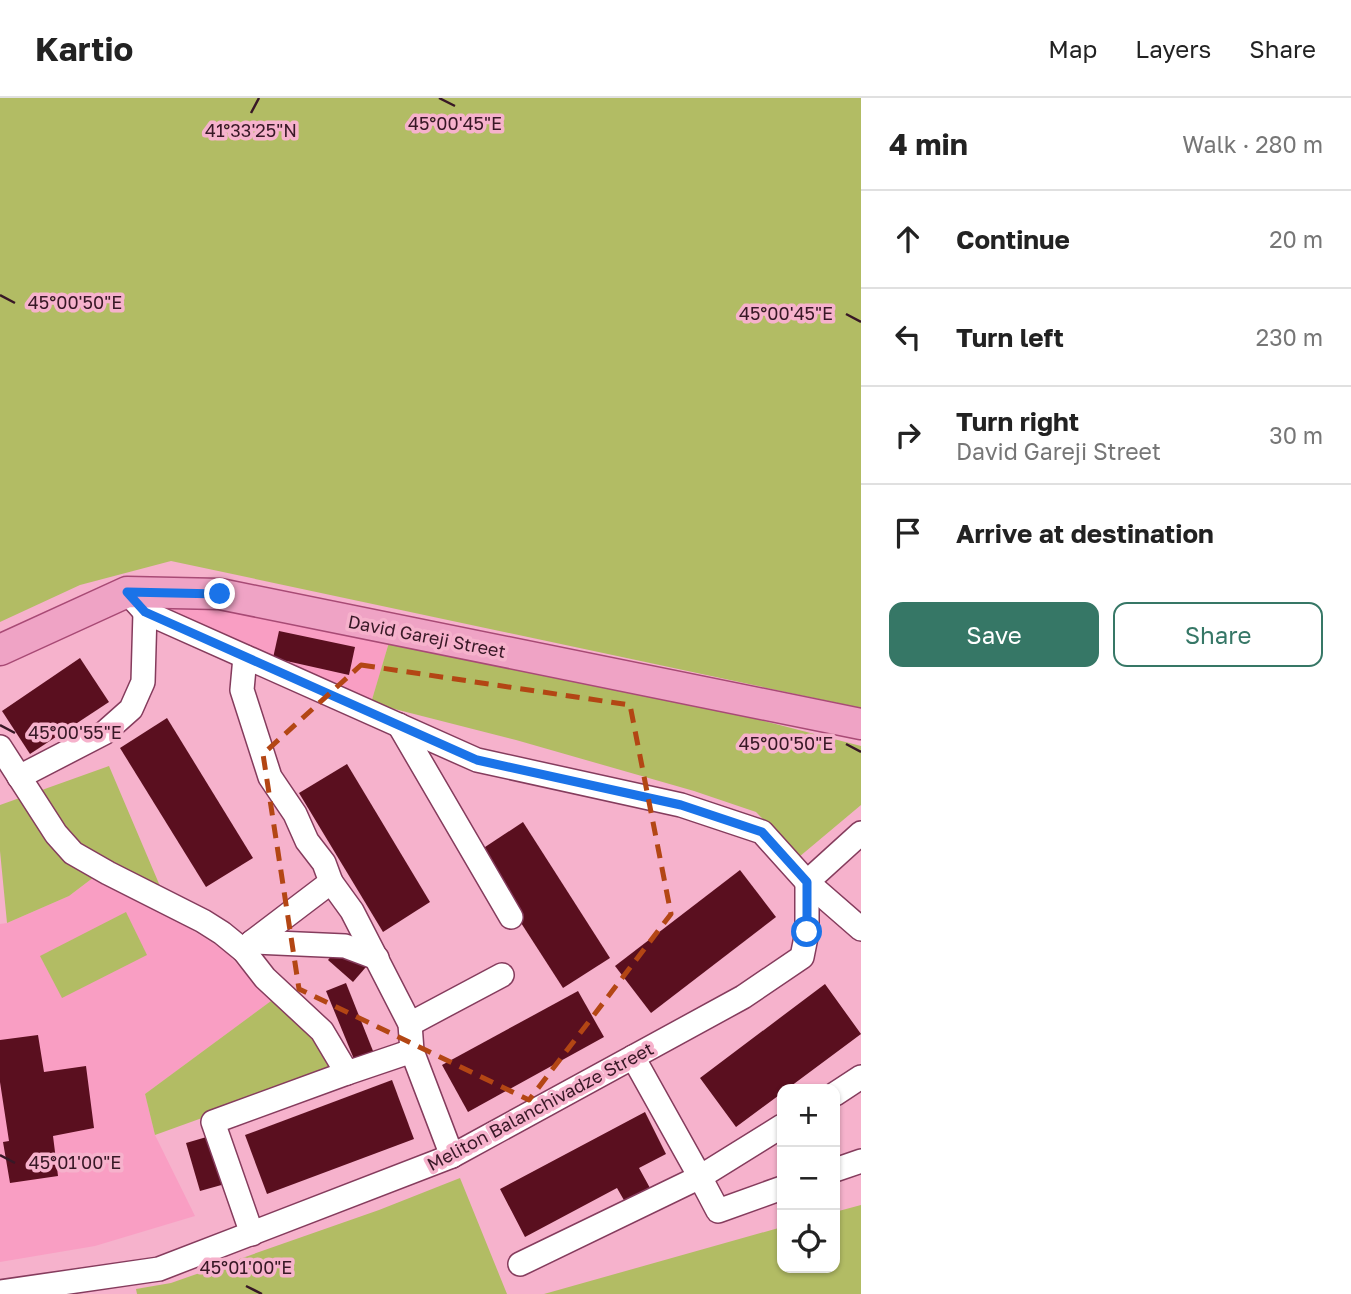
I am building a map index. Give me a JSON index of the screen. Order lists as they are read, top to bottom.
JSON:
{
  "streets": {
    "main road": ["David Gareji Street"],
    "street": ["Meliton Balanchivadze Street"]
  },
  "page": {
    "header": "Kartio",
    "nav": ["Map", "Layers", "Share"],
    "heading": ["4 min", "Walk · 280 m"],
    "list": [
      ["Continue", "20 m"],
      ["Turn left", "230 m"],
      ["Turn right", "David Gareji Street", "30 m"],
      "Arrive at destination"
    ],
    "buttons": ["Save", "Share"],
    "map_buttons": ["+", "−"]
  },
  "coordinates": [
    "45°00'45\"E",
    "41°33'25\"N",
    "45°00'50\"E",
    "45°00'55\"E",
    "45°01'00\"E"
  ]
}
